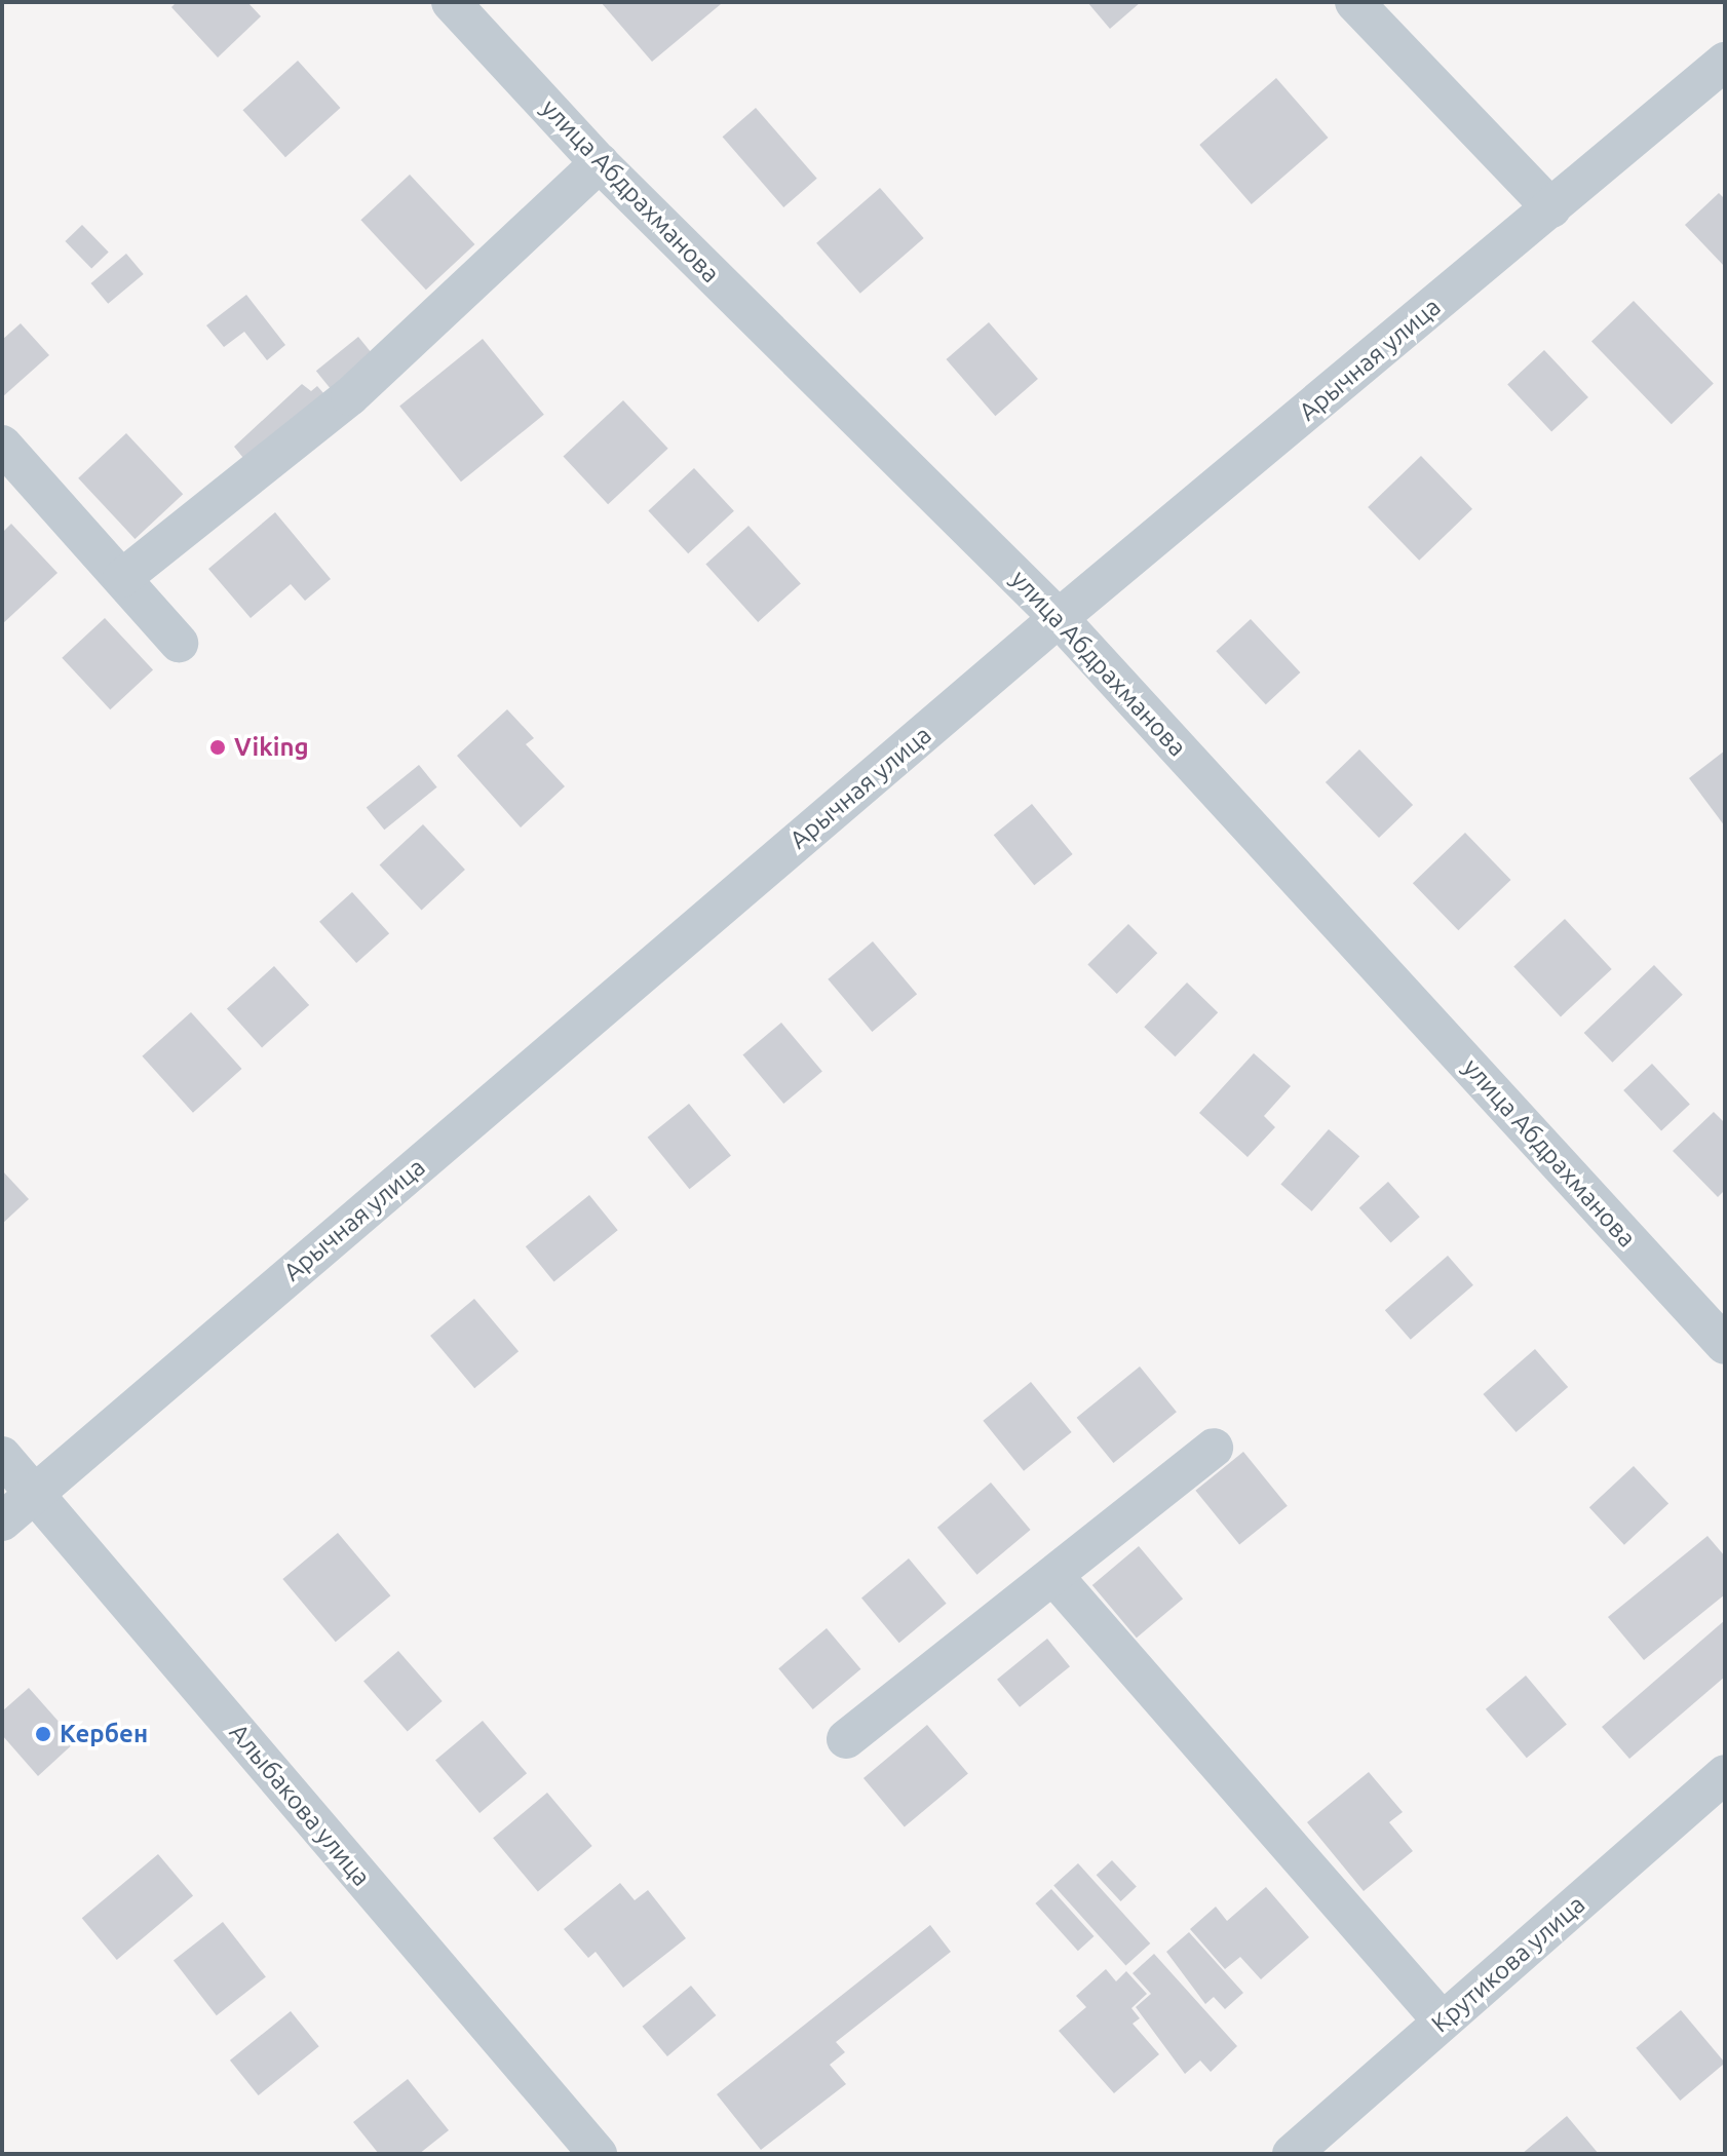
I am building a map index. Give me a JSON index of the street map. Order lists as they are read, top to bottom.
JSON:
{
  "streets": {
    "street": [
      "улица Абдрахманова",
      "Арычная улица",
      "Алыбакова улица",
      "Крутикова улица"
    ]
  },
  "crossings": [
    ["улица Абдрахманова", "Арычная улица"],
    ["Арычная улица", "Алыбакова улица"]
  ],
  "places": ["Viking", "Кербен"]
}
